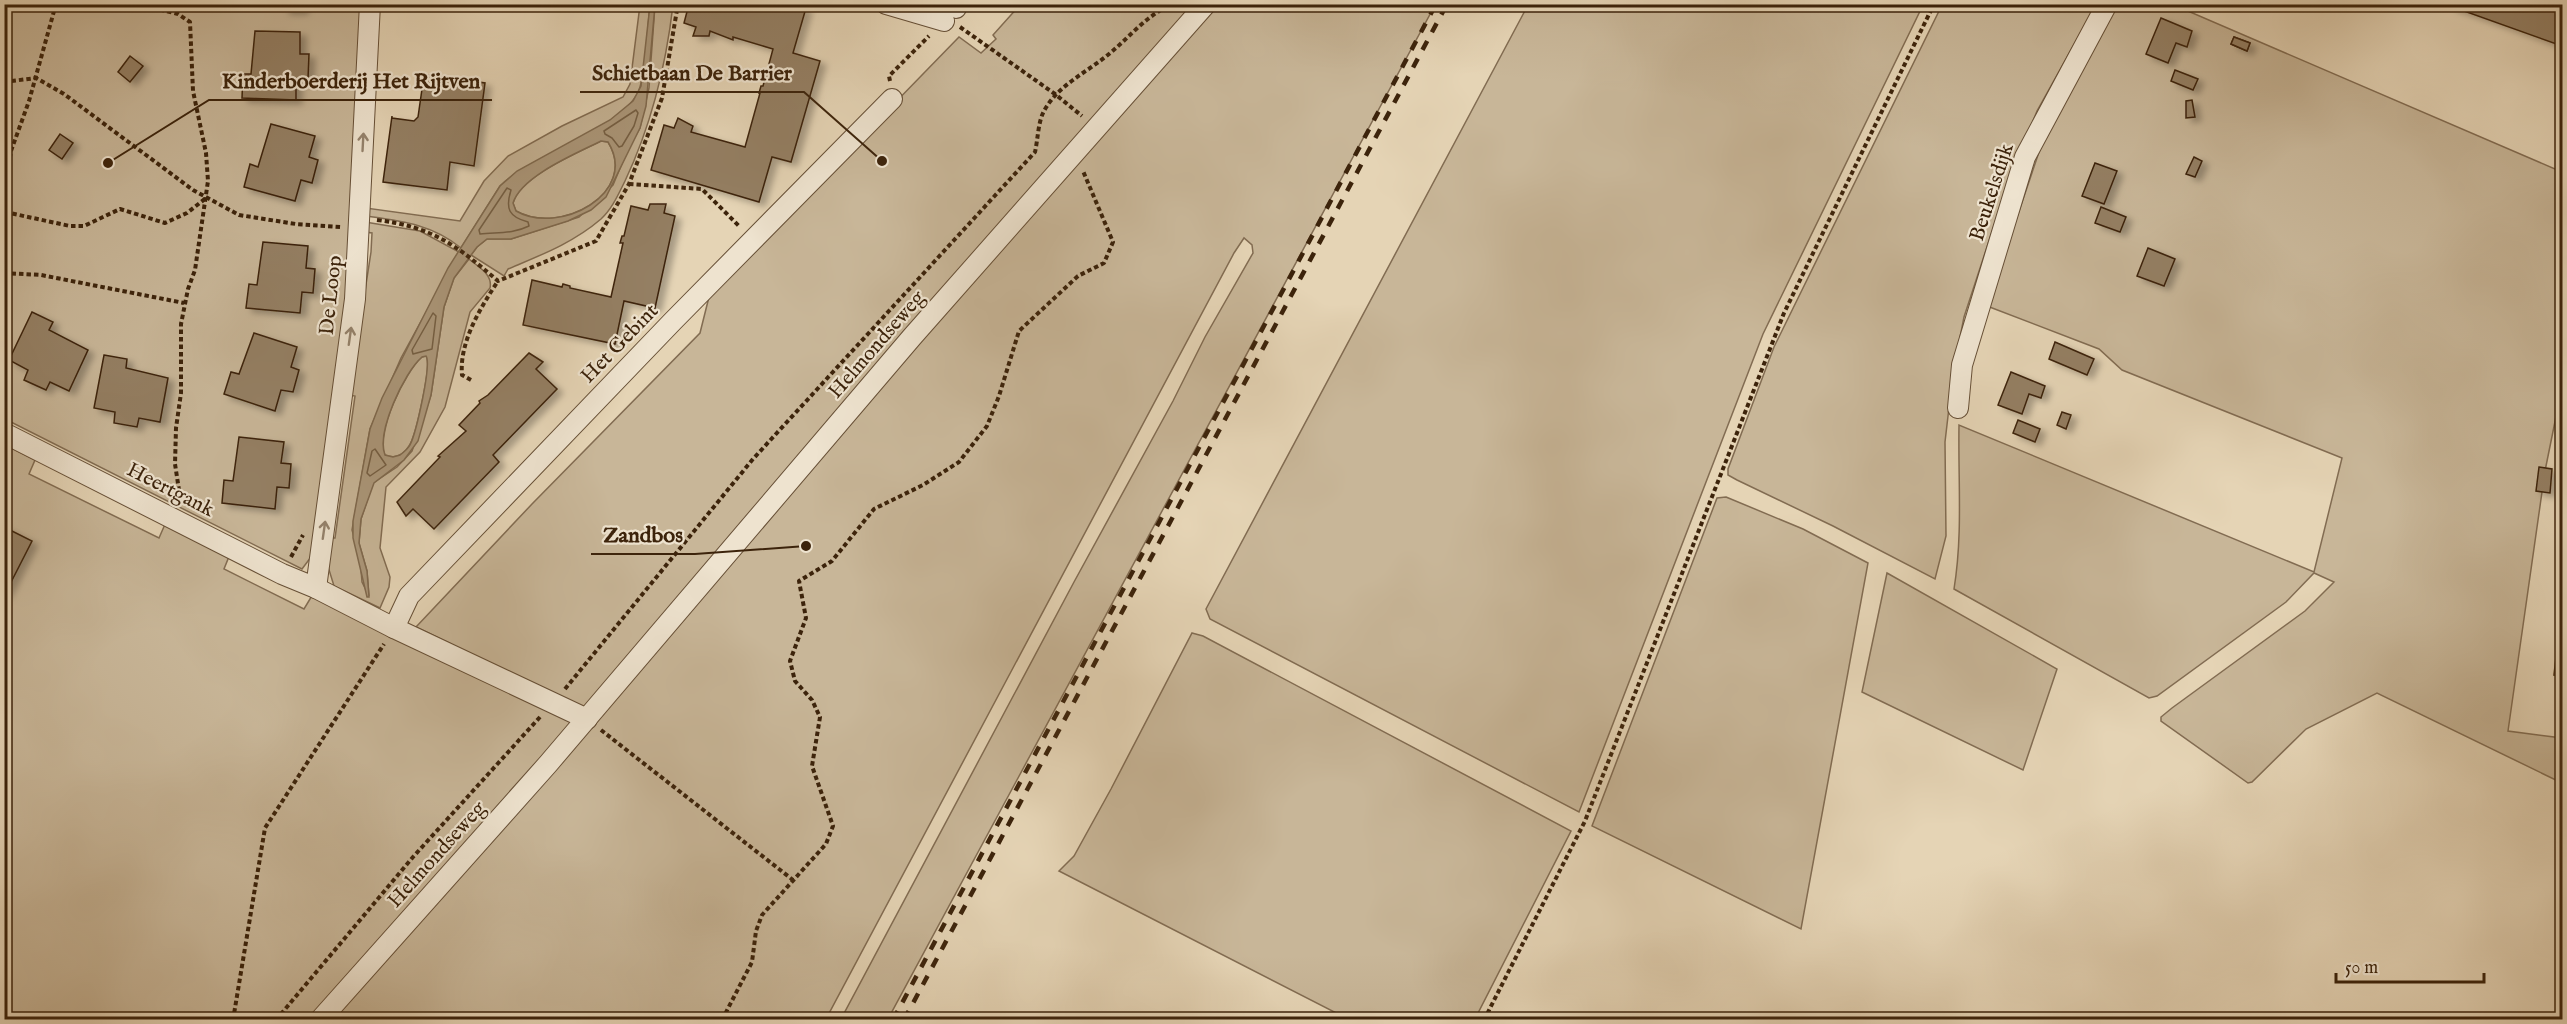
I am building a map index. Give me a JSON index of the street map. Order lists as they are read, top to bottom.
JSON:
{
  "streets": {
    "street": [
      "Beukelsdijk",
      "De Loop",
      "Het Gebint",
      "Helmondseweg",
      "Heertgank"
    ]
  },
  "crossings": [
    ["De Loop", "Heertgank"]
  ],
  "one_way": ["De Loop"],
  "places": ["Schietbaan De Barrier", "Kinderboerderij Het Rijtven", "Zandbos"],
  "scale_bar": "50 m"
}
